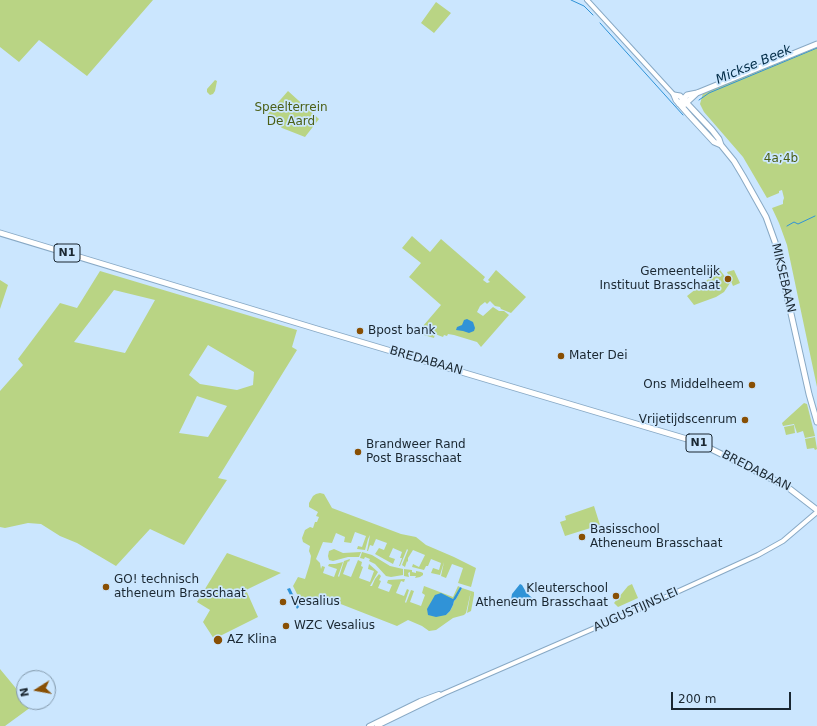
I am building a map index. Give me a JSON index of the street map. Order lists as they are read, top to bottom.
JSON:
{
  "streets": {
    "main road": ["N1", "MIKSEBAAN", "BREDABAAN"],
    "street": ["AUGUSTIJNSLEI"]
  },
  "crossings": [
    ["BREDABAAN", "AUGUSTIJNSLEI"]
  ],
  "water": ["Mickse Beek"],
  "parks": ["Speelterrein De Aard", "4a;4b"],
  "places": [
    "Gemeentelijk Instituut Brasschaat",
    "Bpost bank",
    "Mater Dei",
    "Ons Middelheem",
    "Vrijetijdscenrum",
    "Brandweer Rand Post Brasschaat",
    "Basisschool Atheneum Brasschaat",
    "GO! technisch atheneum Brasschaat",
    "Kleuterschool Atheneum Brasschaat",
    "Vesalius",
    "WZC Vesalius",
    "AZ Klina"
  ],
  "scale_bar": "200 m",
  "north": "left"
}
